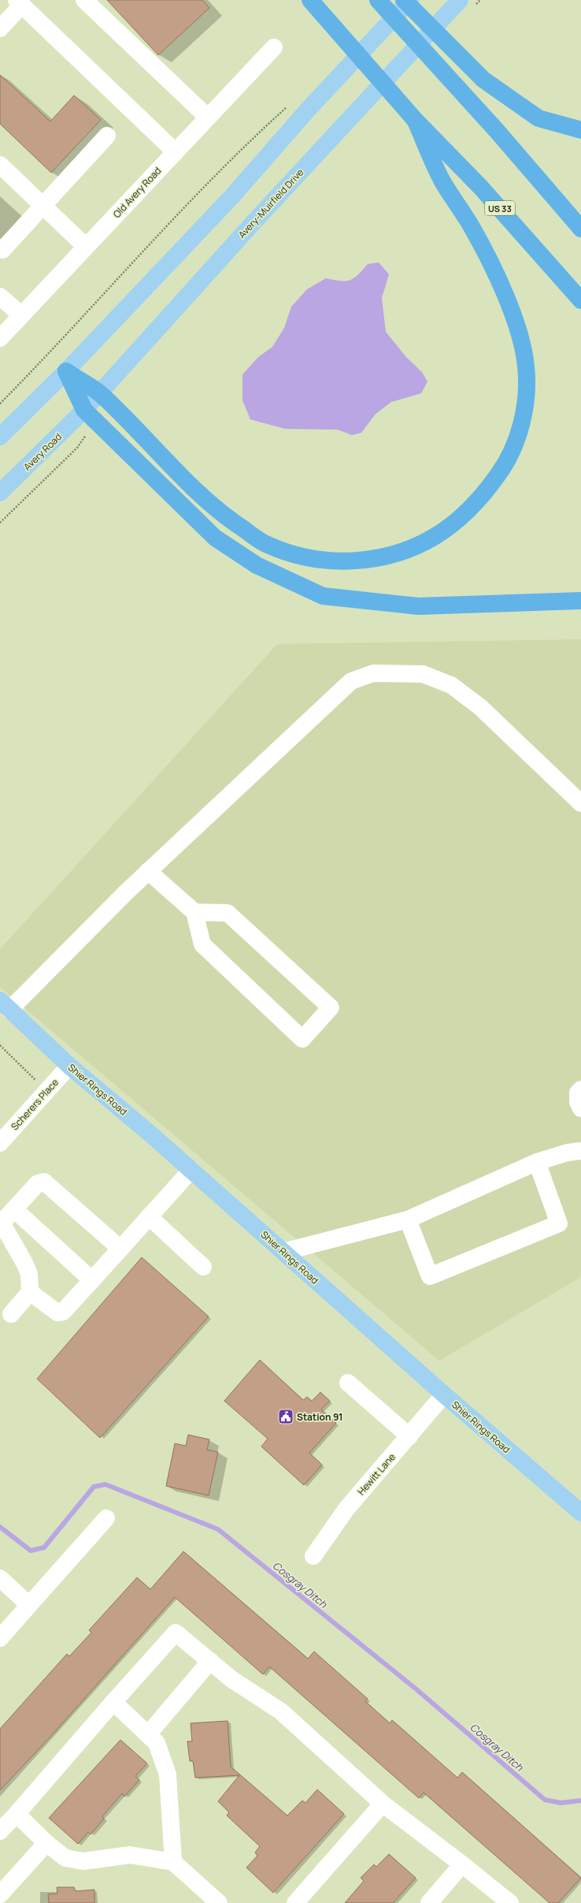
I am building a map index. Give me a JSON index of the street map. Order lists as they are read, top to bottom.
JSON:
{
  "streets": {
    "highway": ["US 33"],
    "main road": ["Avery-Muirfield Drive", "Avery Road", "Shier Rings Road"],
    "street": ["Old Avery Road", "Scherers Place", "Hewitt Lane"]
  },
  "crossings": [
    ["Avery-Muirfield Drive", "Avery Road"],
    ["Shier Rings Road", "Scherers Place"],
    ["Shier Rings Road", "Hewitt Lane"]
  ],
  "water": ["Cosgray Ditch"],
  "places": {
    "public building": ["Station 91"]
  }
}
